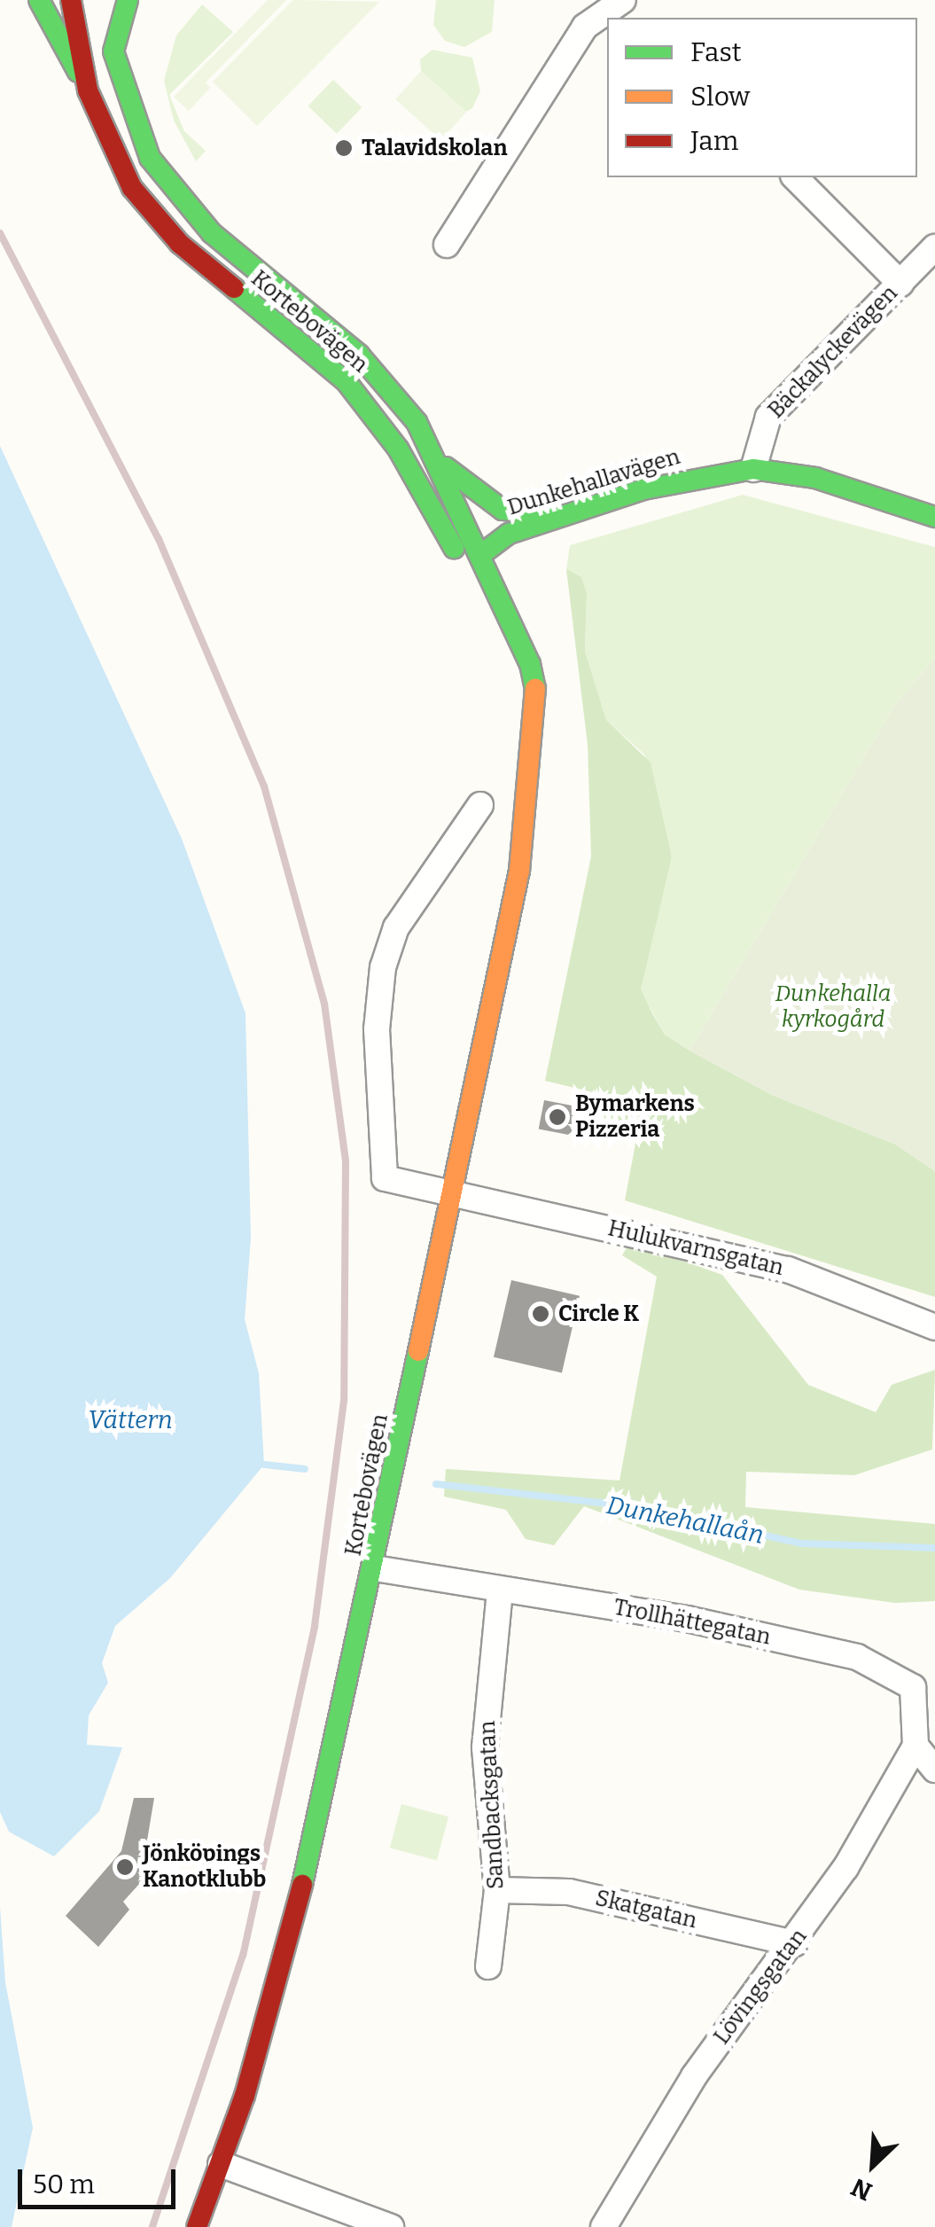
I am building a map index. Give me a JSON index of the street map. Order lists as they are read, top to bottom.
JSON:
{
  "streets": {
    "street": [
      "Kortebovägen",
      "Bäckalyckevägen",
      "Dunkehallavägen",
      "Hulukvarnsgatan",
      "Trollhättegatan",
      "Sandbacksgatan",
      "Skatgatan",
      "Lövingsgatan"
    ]
  },
  "crossings": [
    ["Kortebovägen", "Dunkehallavägen"],
    ["Kortebovägen", "Hulukvarnsgatan"],
    ["Kortebovägen", "Trollhättegatan"],
    ["Bäckalyckevägen", "Dunkehallavägen"],
    ["Trollhättegatan", "Sandbacksgatan"],
    ["Trollhättegatan", "Lövingsgatan"],
    ["Sandbacksgatan", "Skatgatan"],
    ["Skatgatan", "Lövingsgatan"]
  ],
  "water": ["Vättern", "Dunkehallaån"],
  "parks": ["Dunkehalla kyrkogård"],
  "places": [
    "Talavidskolan",
    "Bymarkens Pizzeria",
    "Circle K",
    "Jönköpings Kanotklubb"
  ],
  "legend": ["Fast", "Slow", "Jam"],
  "scale_bar": "50 m",
  "north": "bottom left"
}
